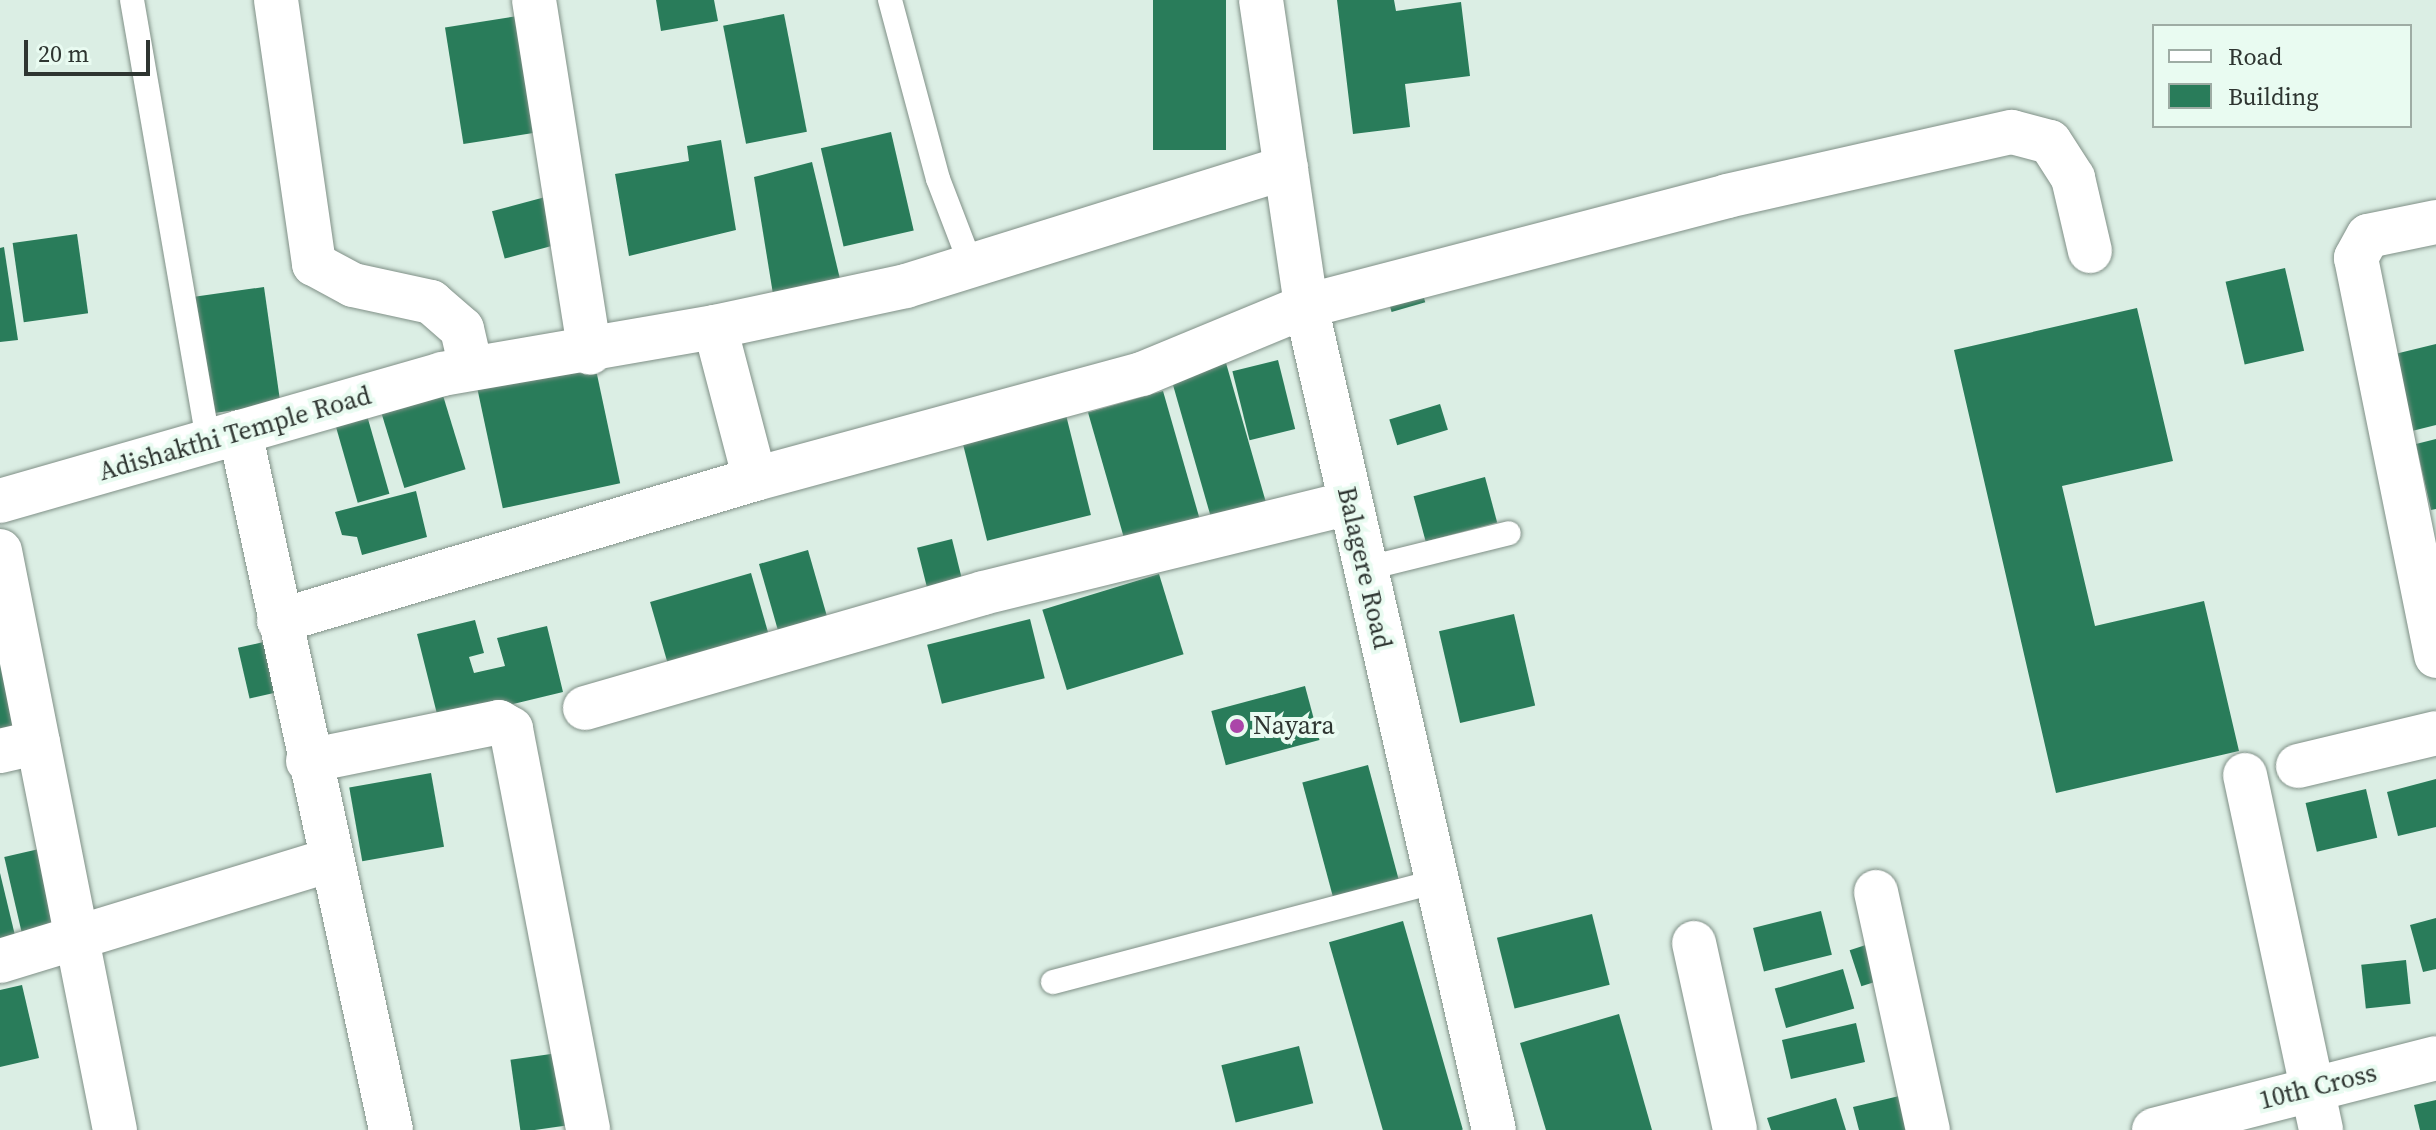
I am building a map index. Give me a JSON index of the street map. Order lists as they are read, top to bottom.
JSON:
{
  "streets": {
    "street": ["Adishakthi Temple Road", "Balagere Road", "10th Cross"]
  },
  "crossings": [
    ["Adishakthi Temple Road", "Balagere Road"]
  ],
  "places": ["Nayara"],
  "legend": ["Road", "Building"],
  "scale_bar": "20 m"
}
